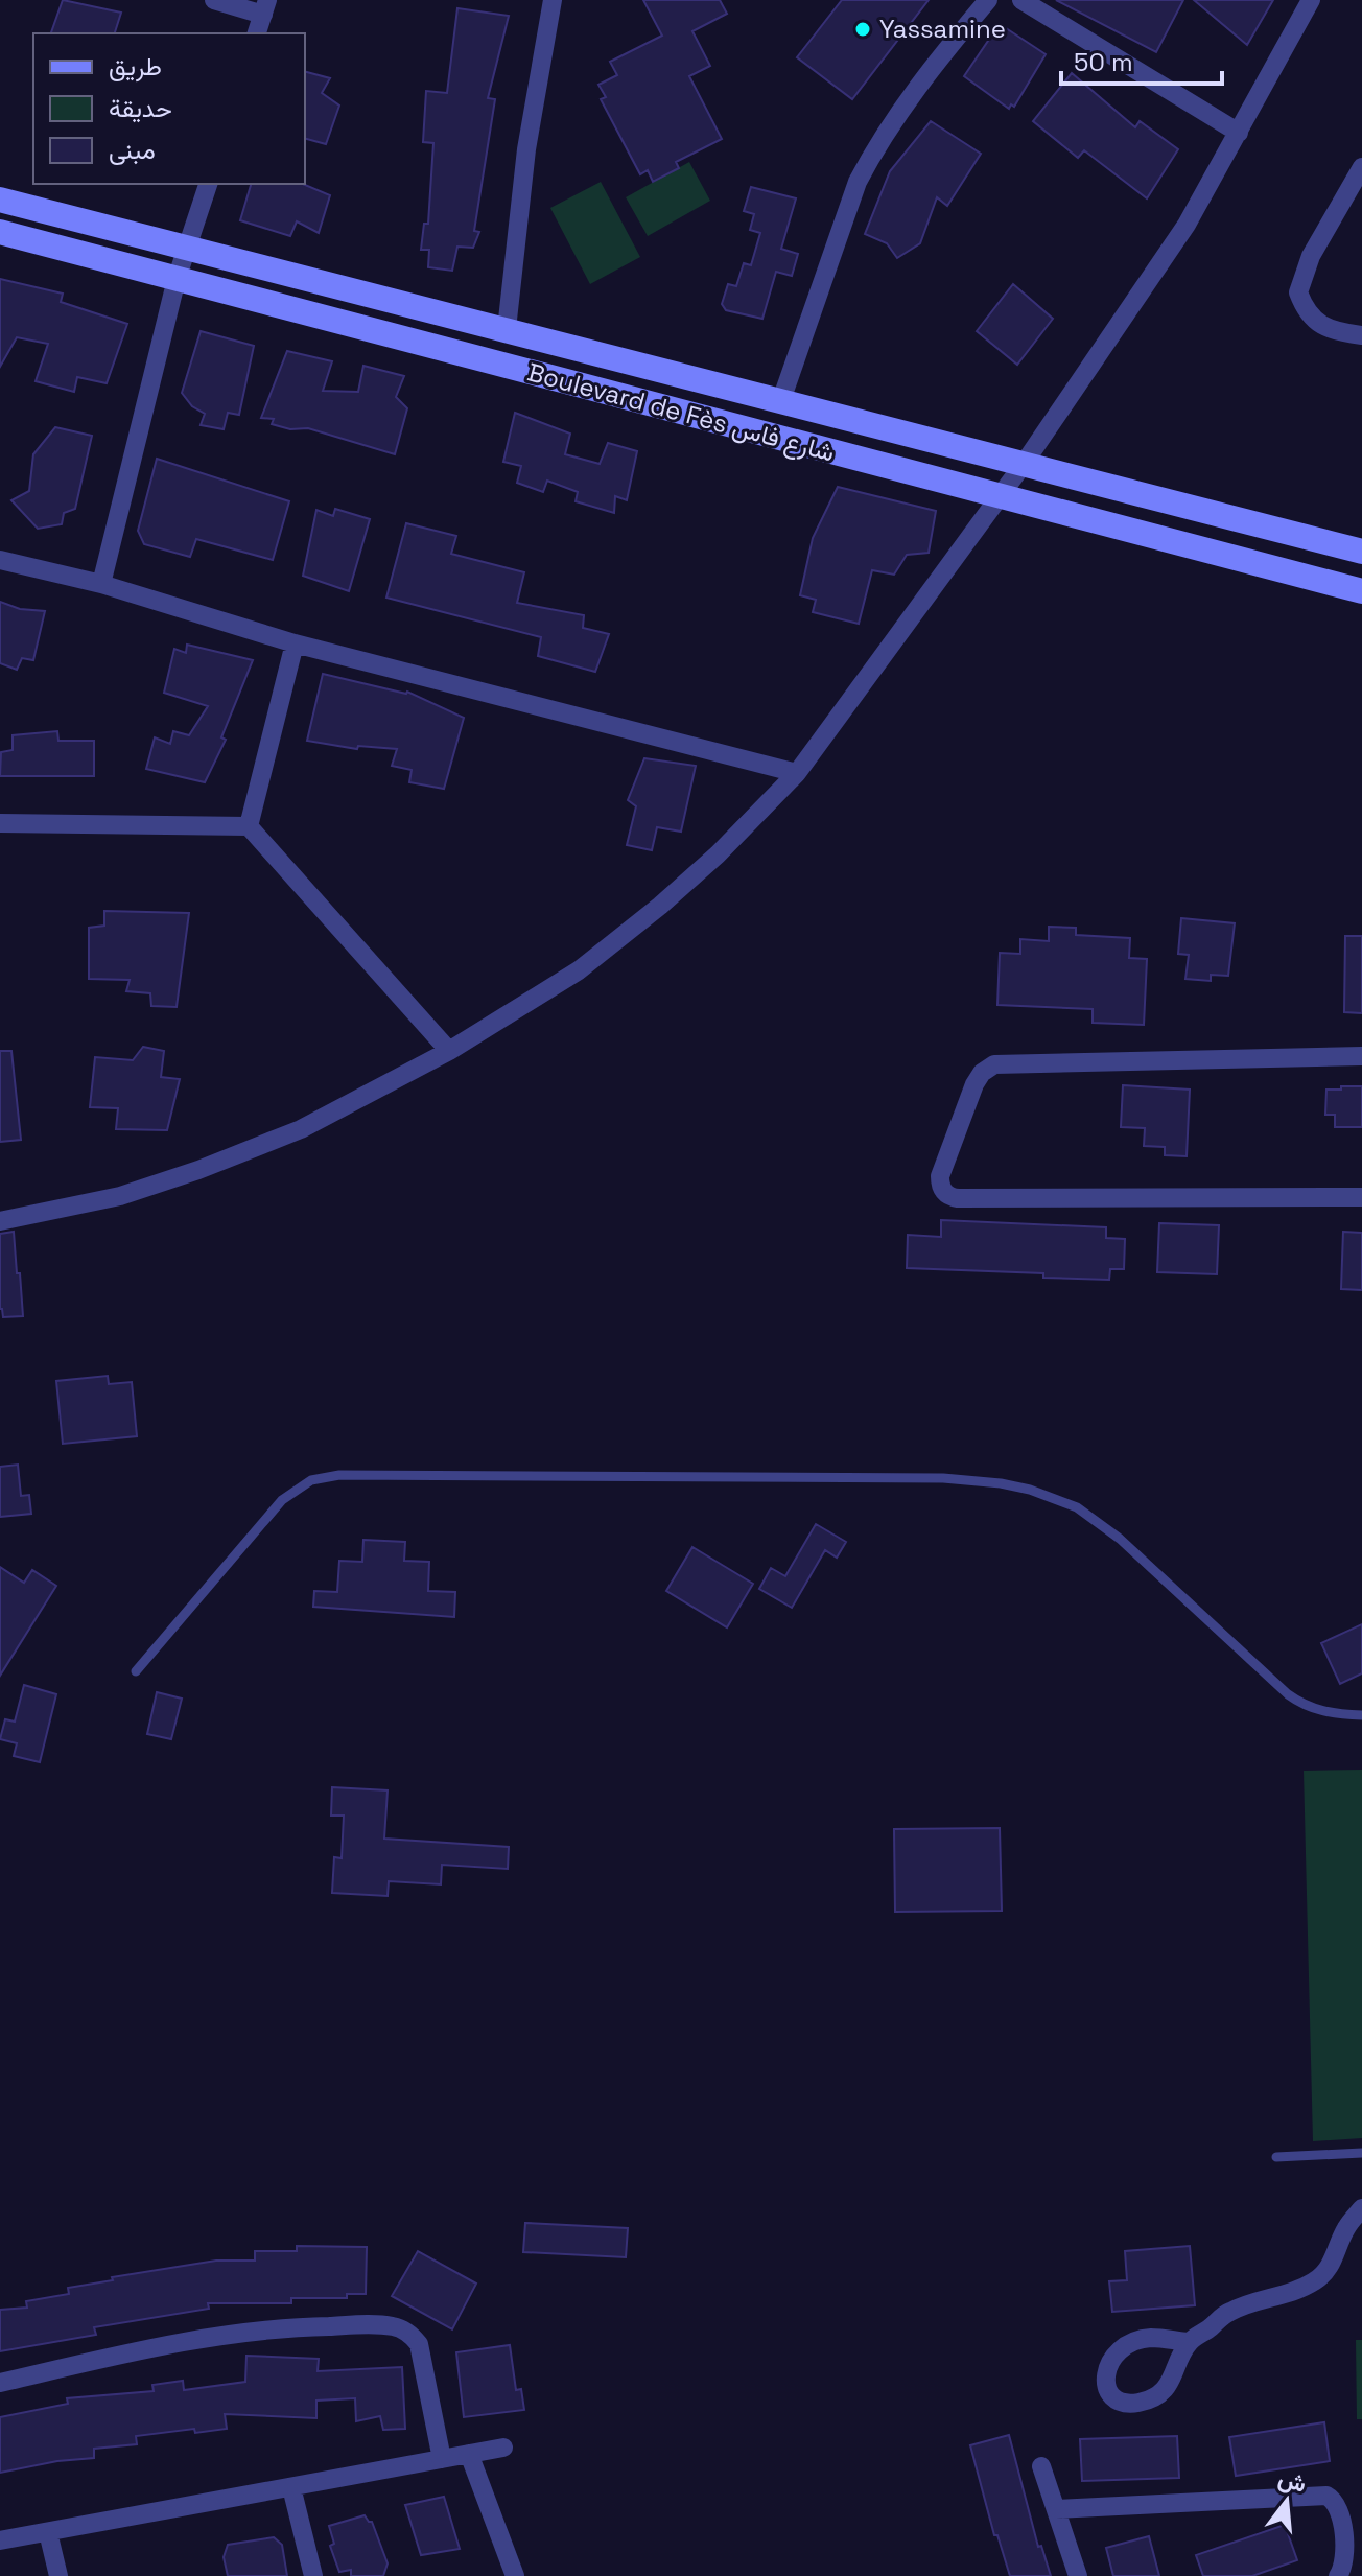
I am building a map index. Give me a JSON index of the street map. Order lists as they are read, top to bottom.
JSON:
{
  "streets": {
    "main road": ["Boulevard de Fès شارع فاس"]
  },
  "places": ["Yassamine"],
  "legend": ["طريق", "حديقة", "مبنى"],
  "scale_bar": "50 m",
  "north": "top"
}
